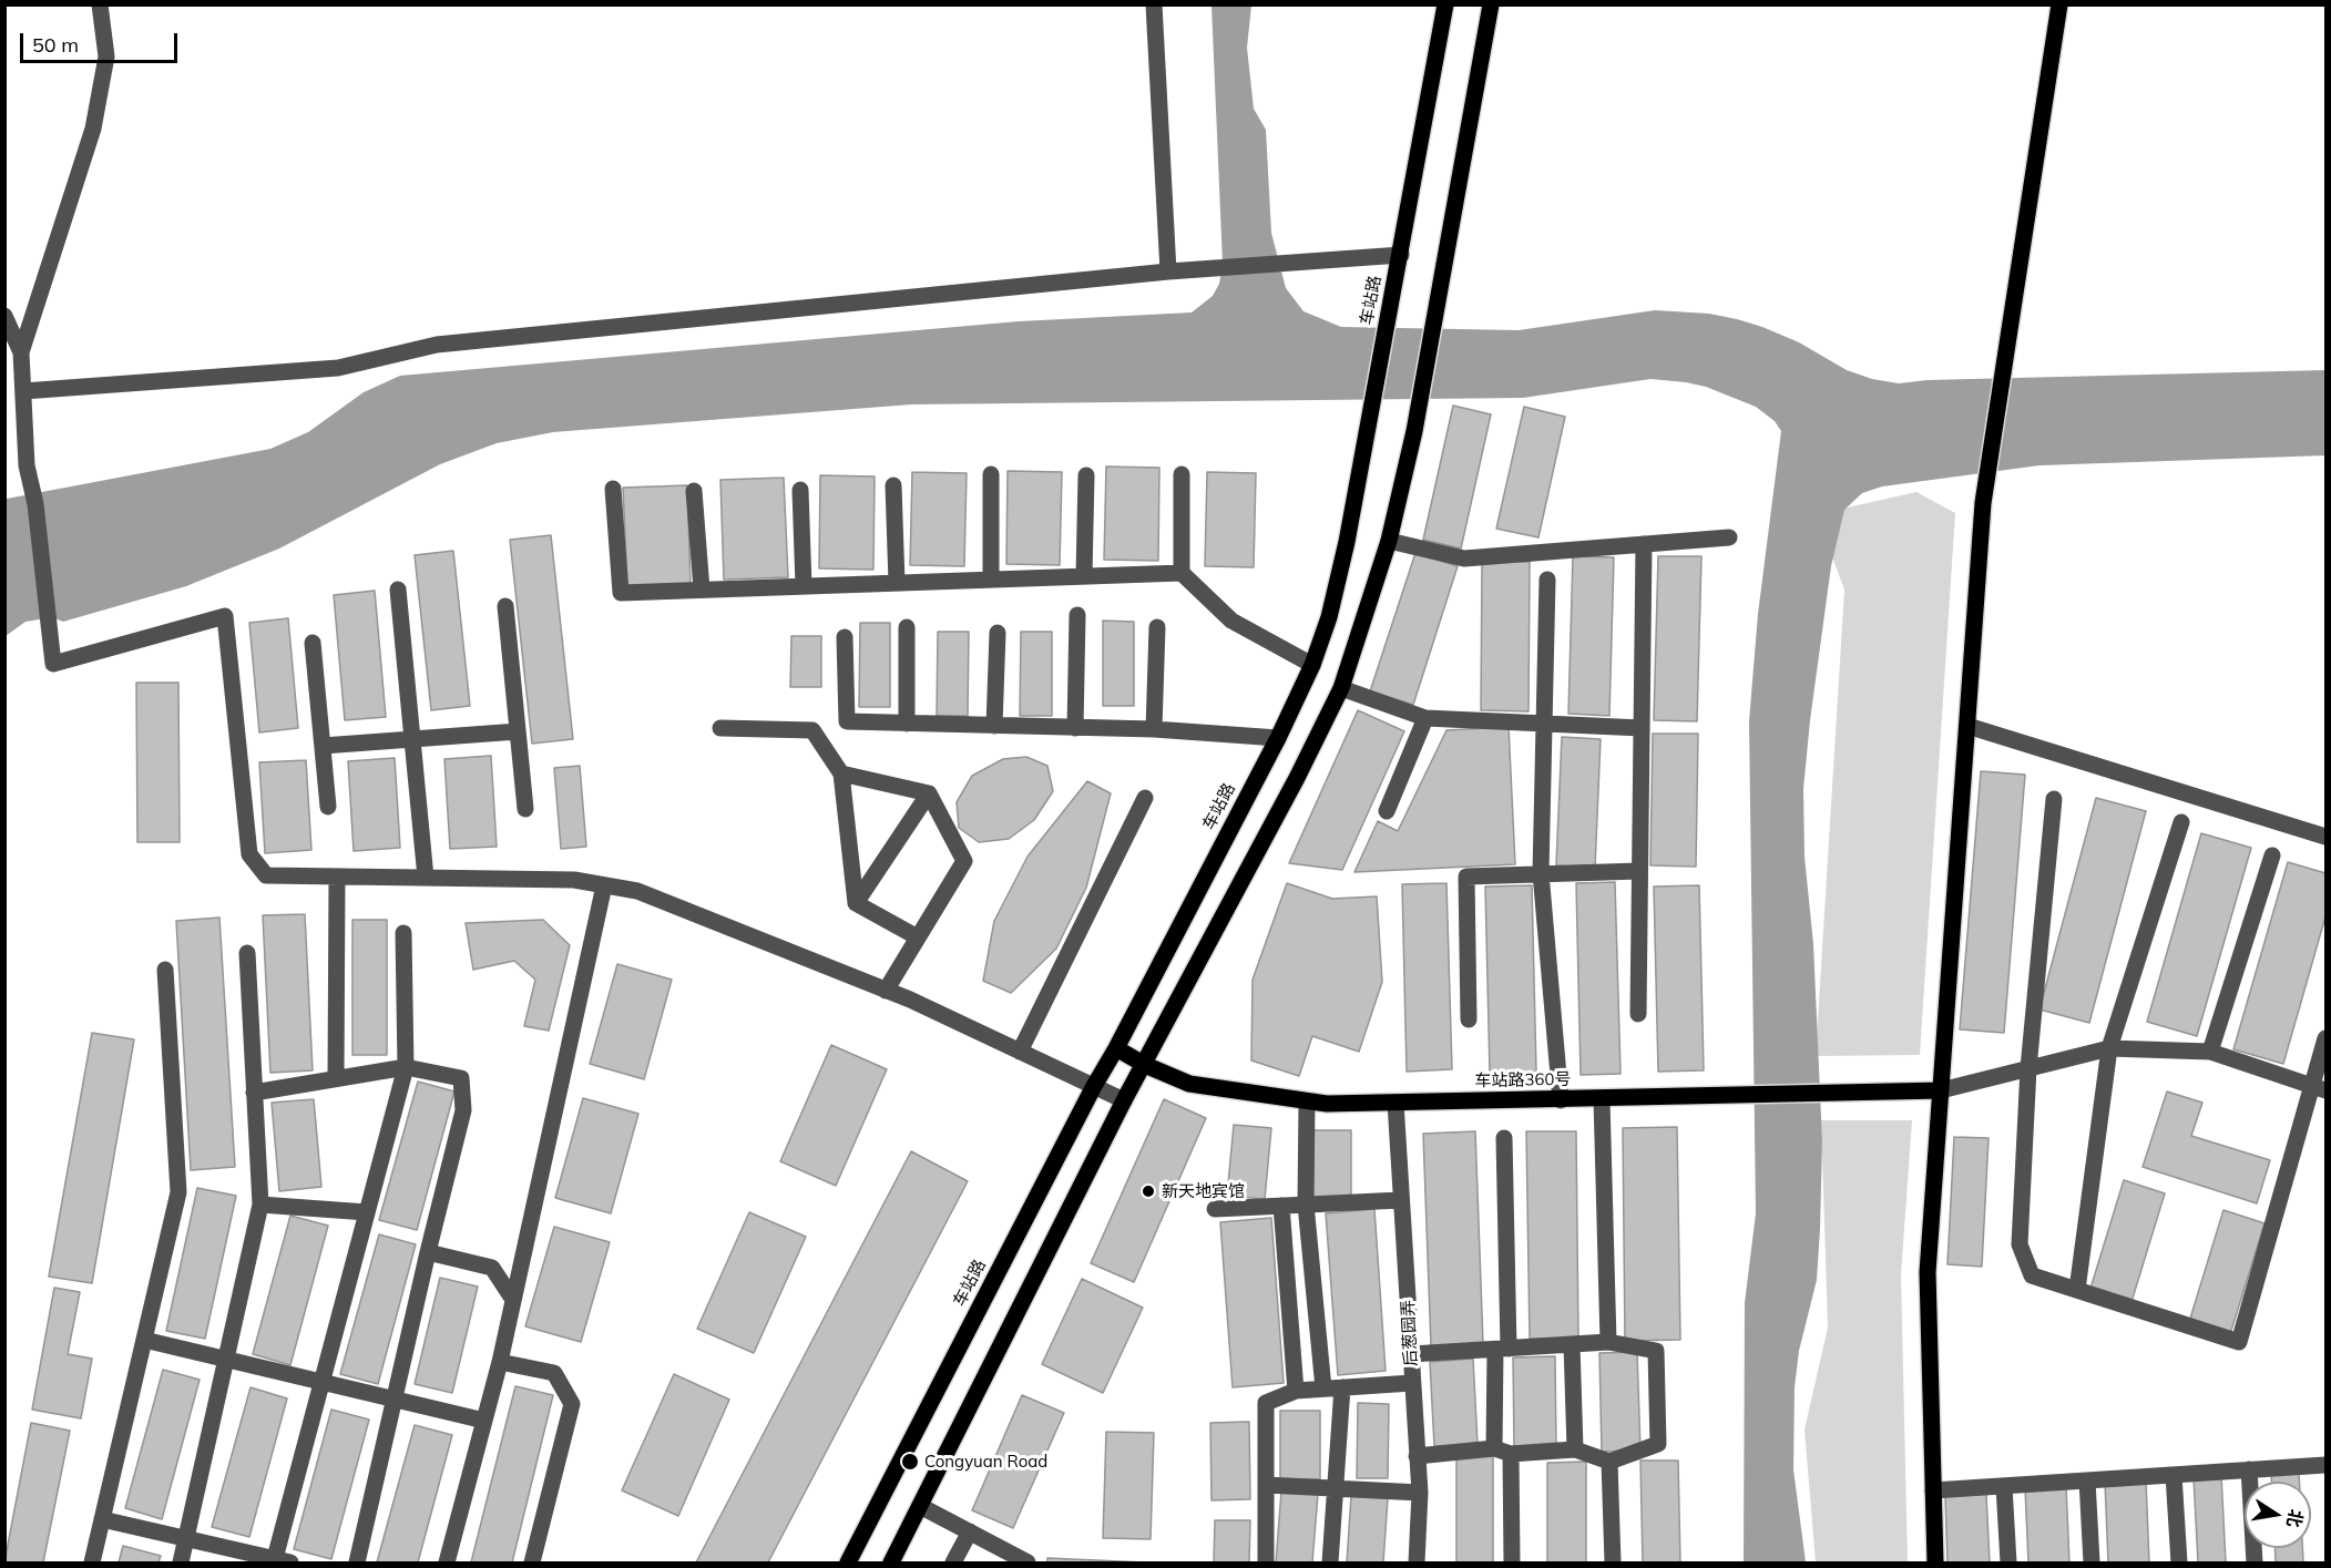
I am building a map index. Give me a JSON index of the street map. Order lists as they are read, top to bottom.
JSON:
{
  "streets": {
    "main road": ["车站路", "车站路360号"],
    "street": ["后葱园弄"]
  },
  "crossings": [
    ["车站路", "车站路360号"],
    ["车站路360号", "后葱园弄"]
  ],
  "places": ["新天地宾馆", "Congyuan Road"],
  "scale_bar": "50 m",
  "north": "right"
}
